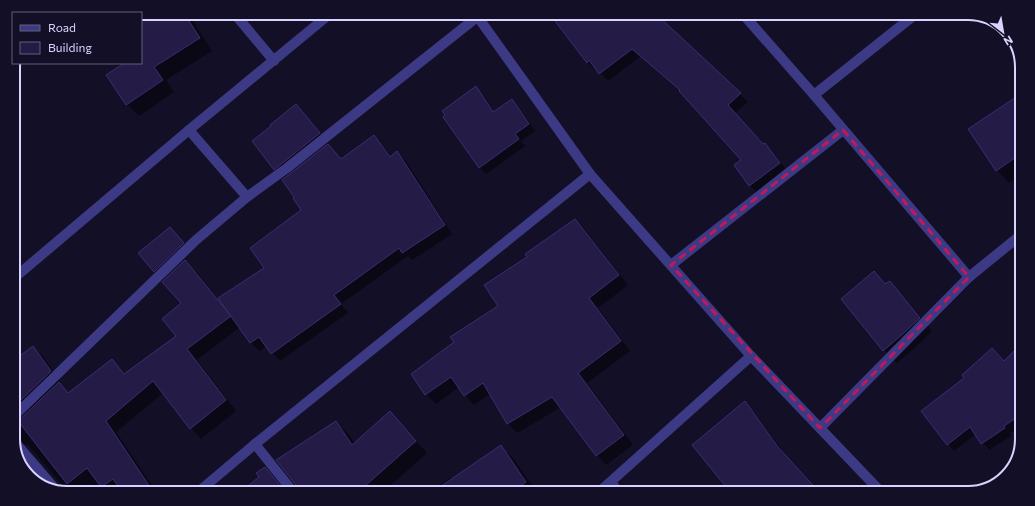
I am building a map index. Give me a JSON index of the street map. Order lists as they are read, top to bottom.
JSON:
{
  "legend": ["Road", "Building"],
  "north": "bottom right"
}
